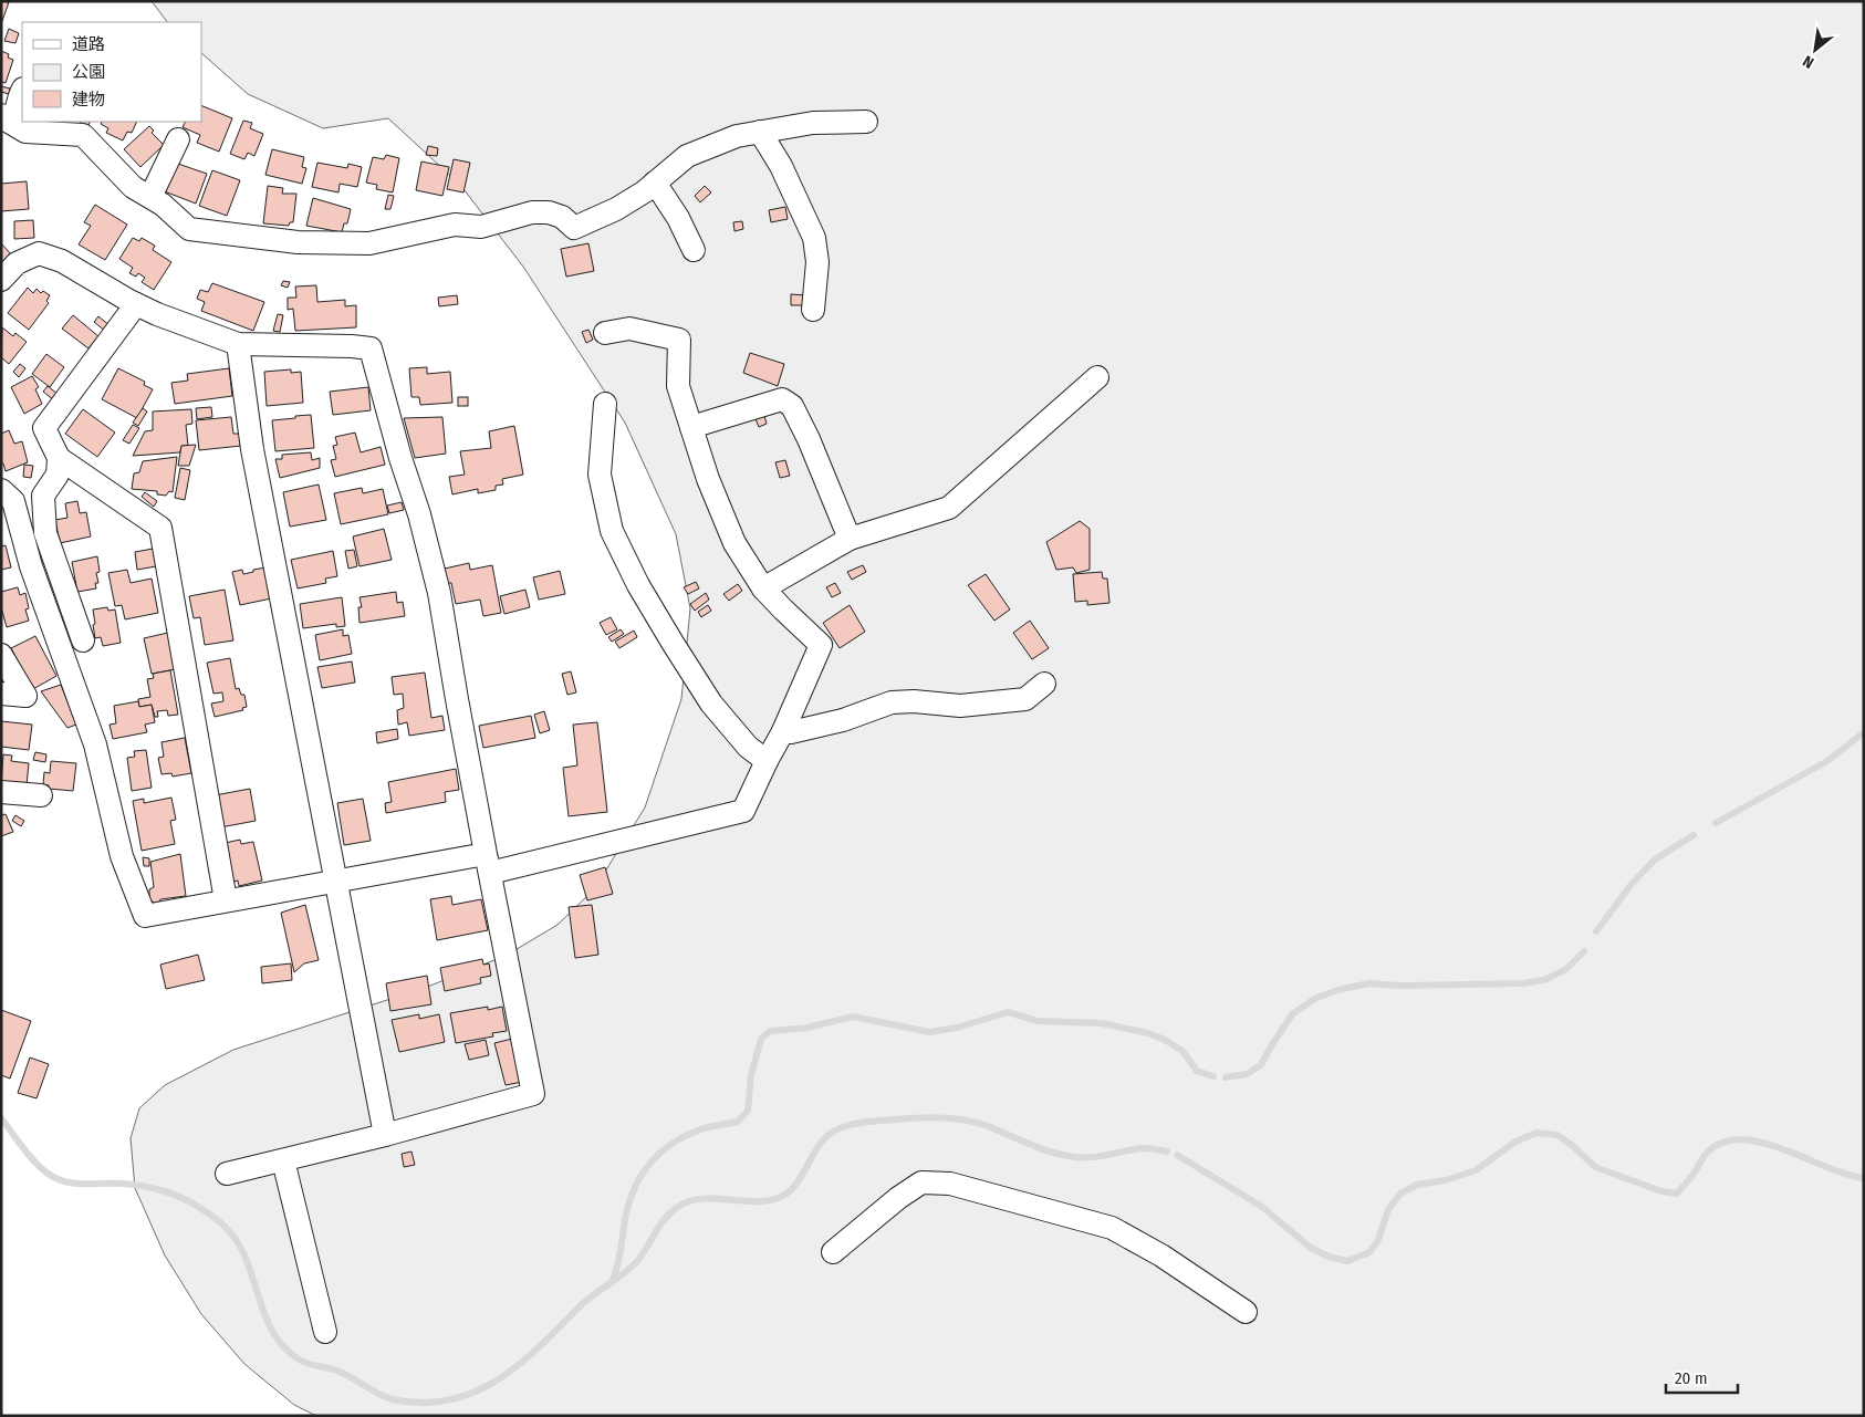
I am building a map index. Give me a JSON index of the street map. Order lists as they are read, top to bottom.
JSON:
{
  "legend": ["道路", "公園", "建物"],
  "scale_bar": "20 m",
  "north": "bottom left"
}
